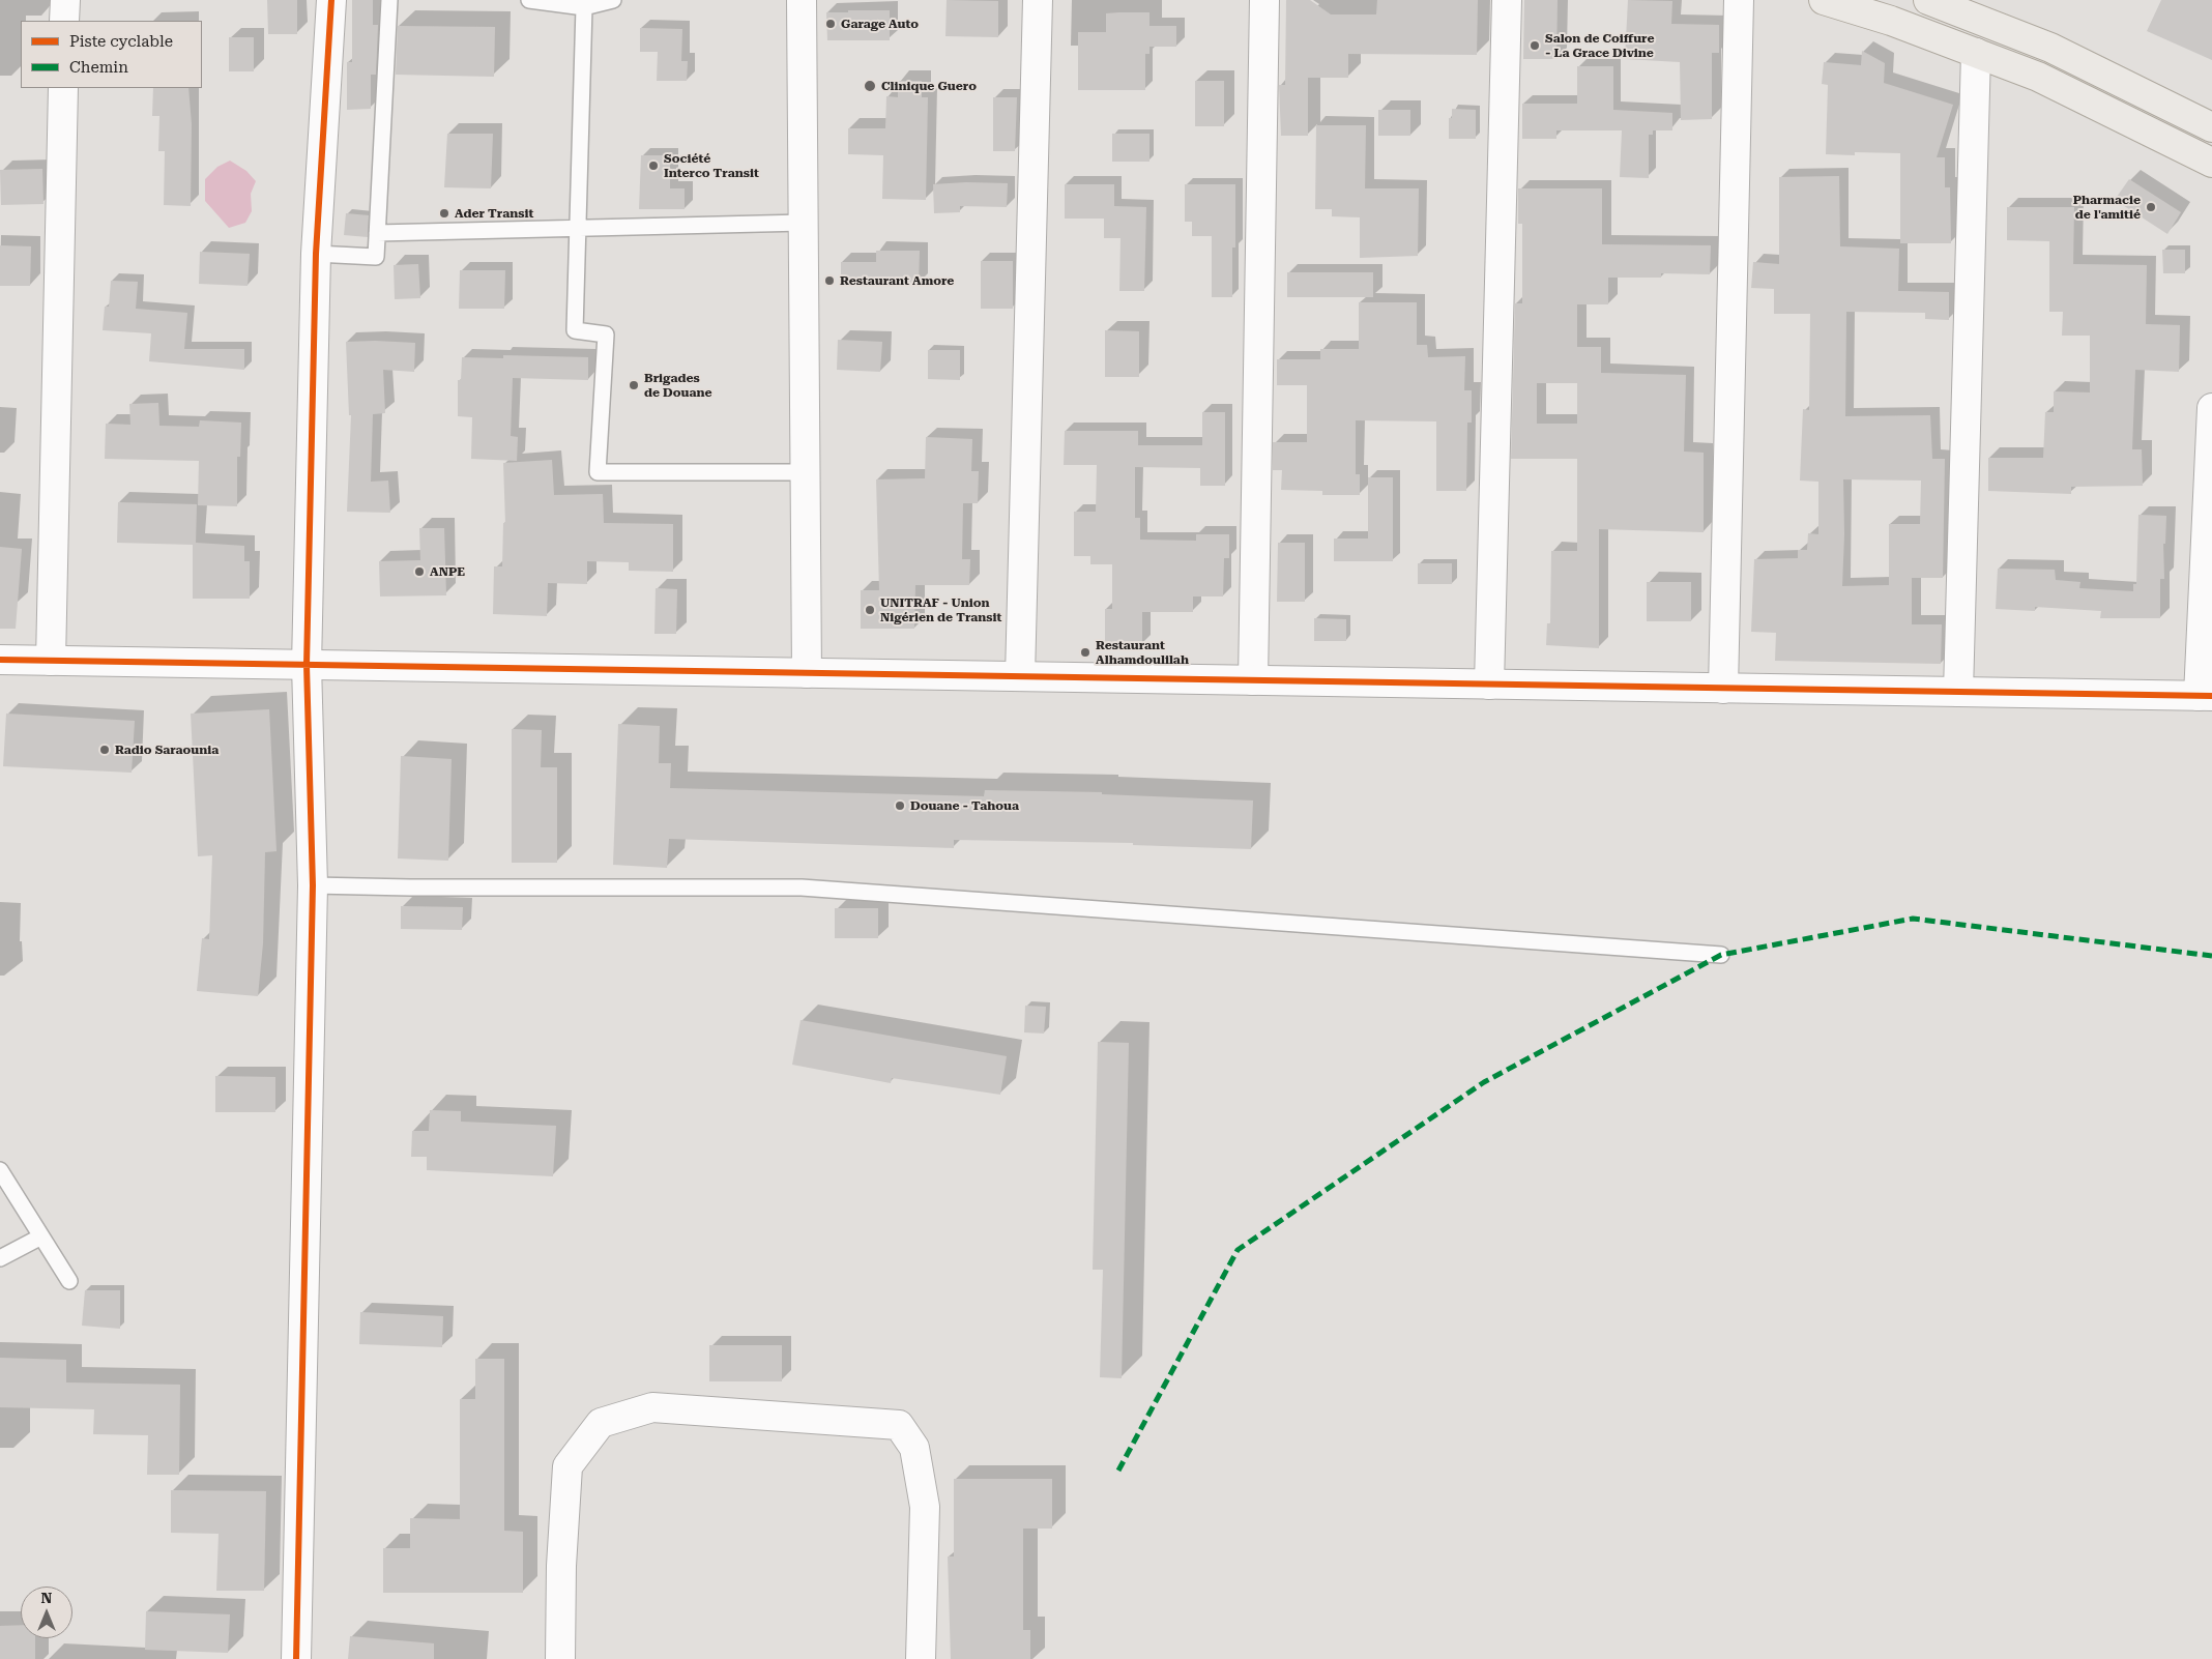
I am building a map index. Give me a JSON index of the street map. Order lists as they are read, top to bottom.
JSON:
{
  "places": [
    "Garage Auto",
    "Salon de Coiffure - La Grace Divine",
    "Clinique Guero",
    "Société Interco Transit",
    "Pharmacie de l'amitié",
    "Ader Transit",
    "Restaurant Amore",
    "Brigades de Douane",
    "ANPE",
    "UNITRAF - Union Nigérien de Transit",
    "Restaurant Alhamdoulilah",
    "Radio Saraounia",
    "Douane - Tahoua"
  ],
  "legend": ["Piste cyclable", "Chemin"],
  "north": "top"
}
